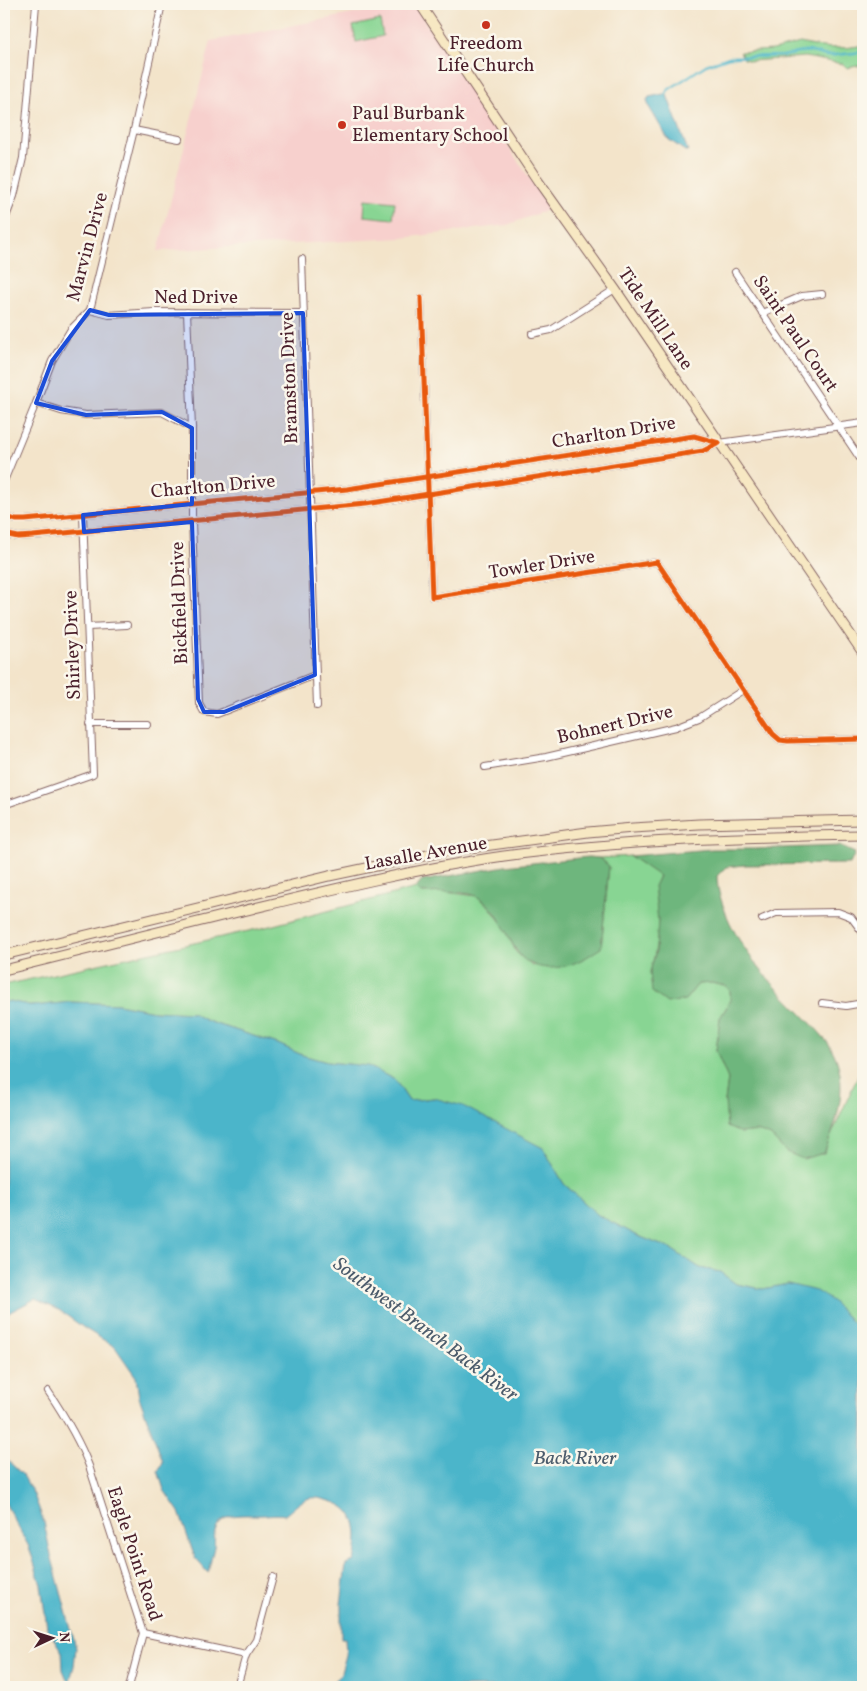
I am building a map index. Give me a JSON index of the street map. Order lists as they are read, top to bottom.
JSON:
{
  "streets": {
    "main road": ["Tide Mill Lane", "Lasalle Avenue"],
    "street": [
      "Marvin Drive",
      "Ned Drive",
      "Saint Paul Court",
      "Bramston Drive",
      "Charlton Drive",
      "Towler Drive",
      "Bickfield Drive",
      "Shirley Drive",
      "Bohnert Drive",
      "Eagle Point Road"
    ]
  },
  "crossings": [
    ["Marvin Drive", "Ned Drive"],
    ["Ned Drive", "Bramston Drive"],
    ["Ned Drive", "Bickfield Drive"],
    ["Tide Mill Lane", "Charlton Drive"],
    ["Saint Paul Court", "Charlton Drive"],
    ["Bramston Drive", "Charlton Drive"],
    ["Bramston Drive", "Bickfield Drive"],
    ["Charlton Drive", "Towler Drive"],
    ["Charlton Drive", "Bickfield Drive"],
    ["Charlton Drive", "Shirley Drive"],
    ["Towler Drive", "Bohnert Drive"]
  ],
  "water": ["Southwest Branch Back River", "Back River"],
  "places": ["Freedom Life Church", "Paul Burbank Elementary School"],
  "north": "right"
}
